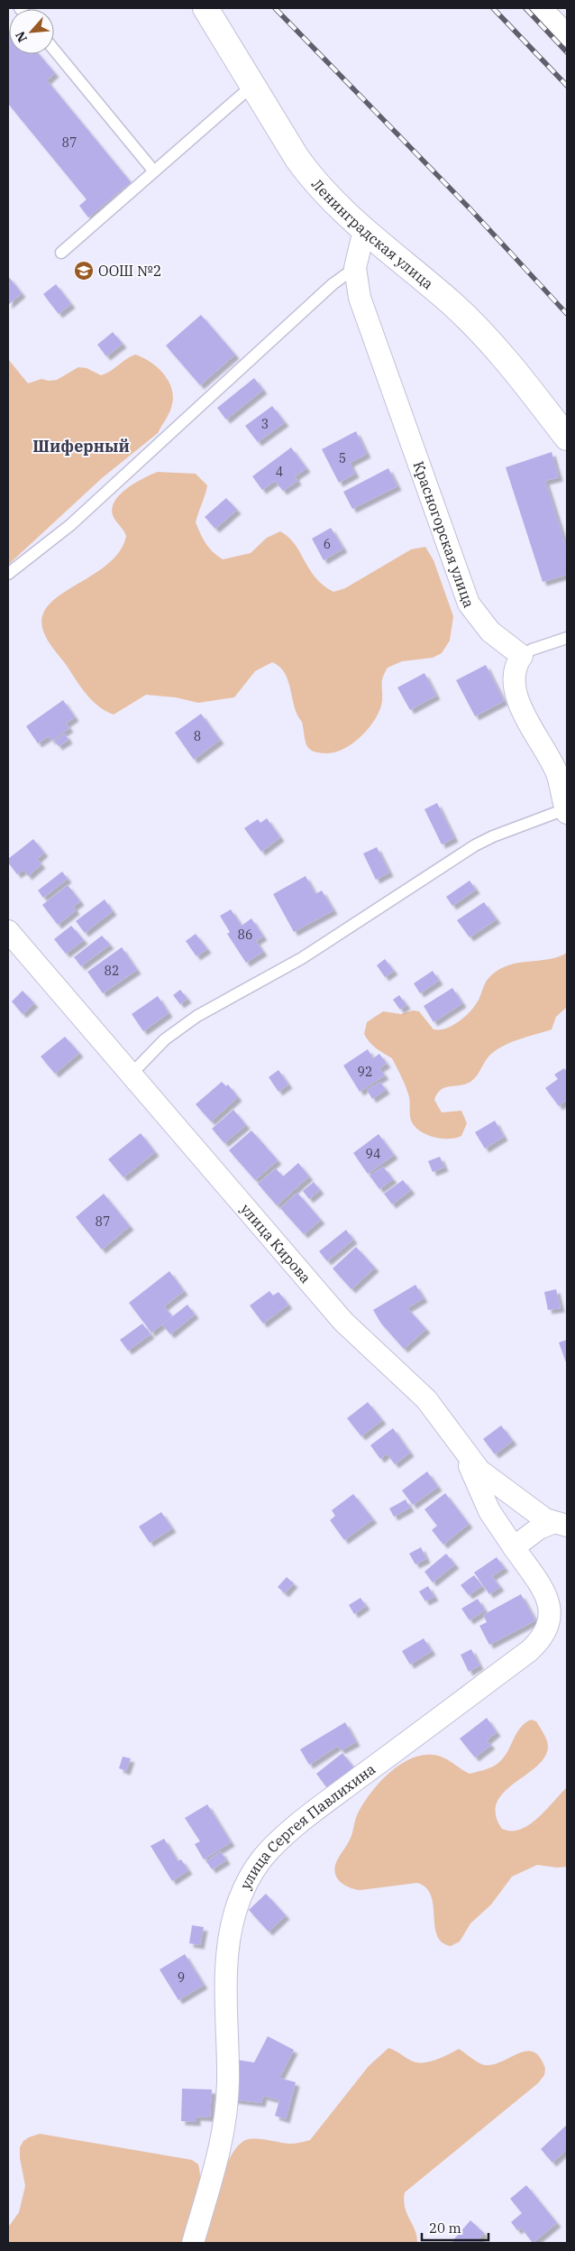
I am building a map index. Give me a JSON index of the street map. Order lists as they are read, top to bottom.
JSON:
{
  "streets": {
    "main road": ["Ленинградская улица"],
    "street": ["Красногорская улица", "улица Кирова", "улица Сергея Павлихина"]
  },
  "crossings": [
    ["Ленинградская улица", "Красногорская улица"],
    ["улица Кирова", "улица Сергея Павлихина"]
  ],
  "districts": ["Шиферный"],
  "places": {
    "school or university": ["ООШ №2"]
  },
  "house_numbers": [
    "87",
    "3",
    "5",
    "4",
    "6",
    "8",
    "86",
    "82",
    "92",
    "94",
    "87",
    "9"
  ],
  "scale_bar": "20 m",
  "north": "bottom left"
}
